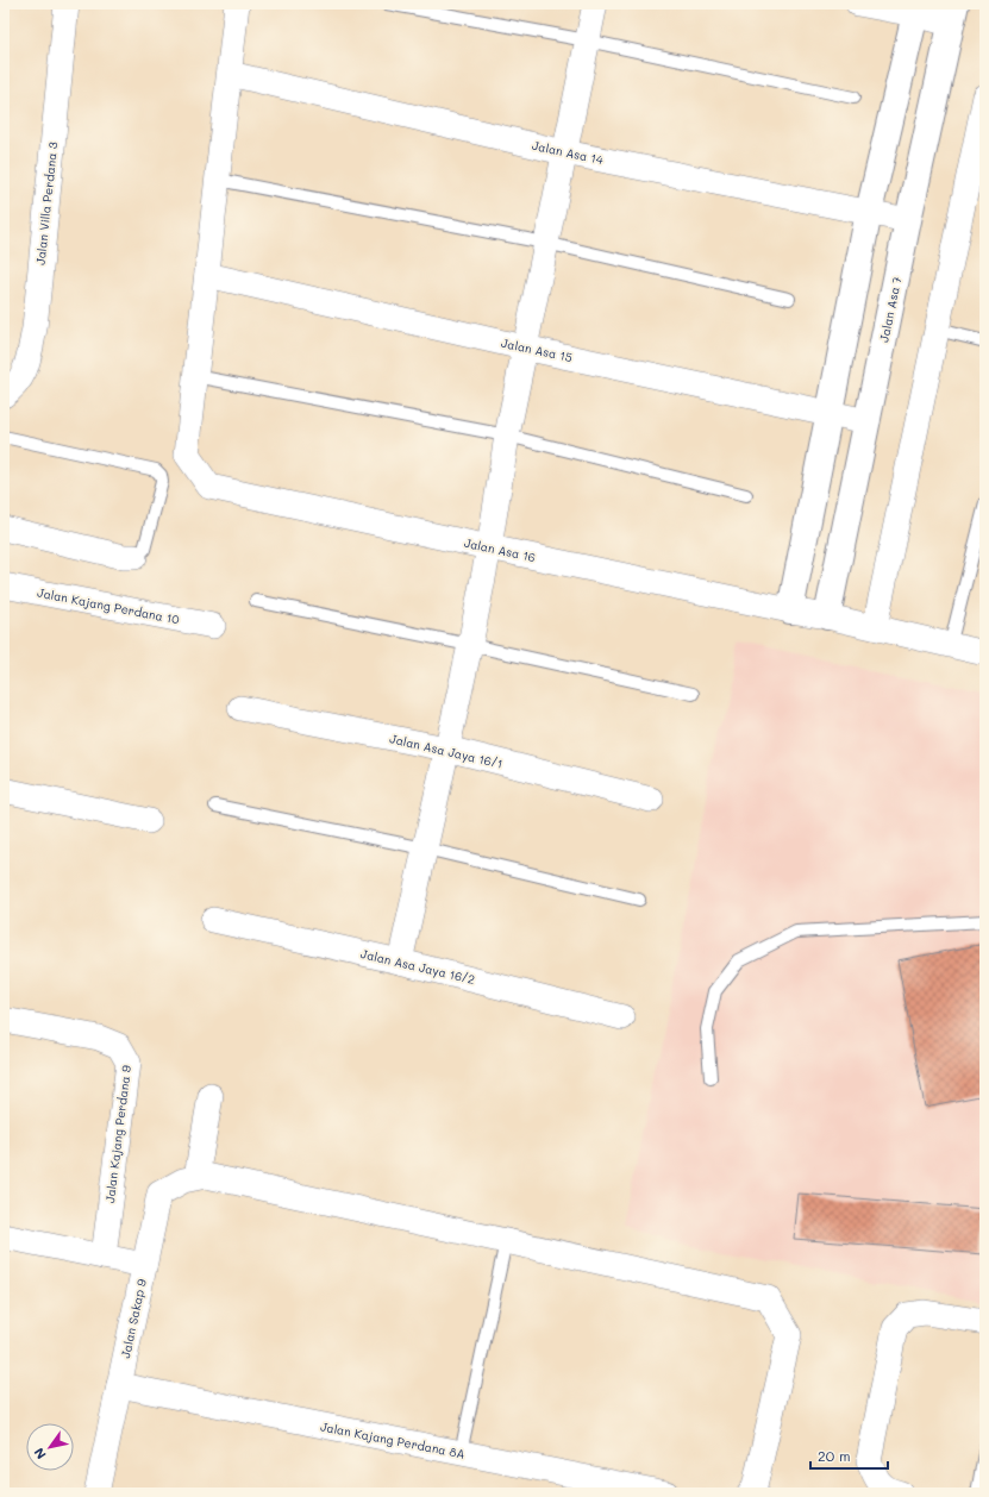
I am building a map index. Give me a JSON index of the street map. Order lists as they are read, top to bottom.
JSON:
{
  "streets": {
    "street": [
      "Jalan Asa 14",
      "Jalan Villa Perdana 3",
      "Jalan Asa 7",
      "Jalan Asa 15",
      "Jalan Asa 16",
      "Jalan Kajang Perdana 10",
      "Jalan Asa Jaya 16/1",
      "Jalan Asa Jaya 16/2",
      "Jalan Kajang Perdana 9",
      "Jalan Sakap 9",
      "Jalan Kajang Perdana 8A"
    ]
  },
  "crossings": [
    ["Jalan Asa 14", "Jalan Asa 7"],
    ["Jalan Asa 7", "Jalan Asa 15"],
    ["Jalan Asa 7", "Jalan Asa 16"],
    ["Jalan Sakap 9", "Jalan Kajang Perdana 8A"]
  ],
  "scale_bar": "20 m",
  "north": "bottom left"
}
